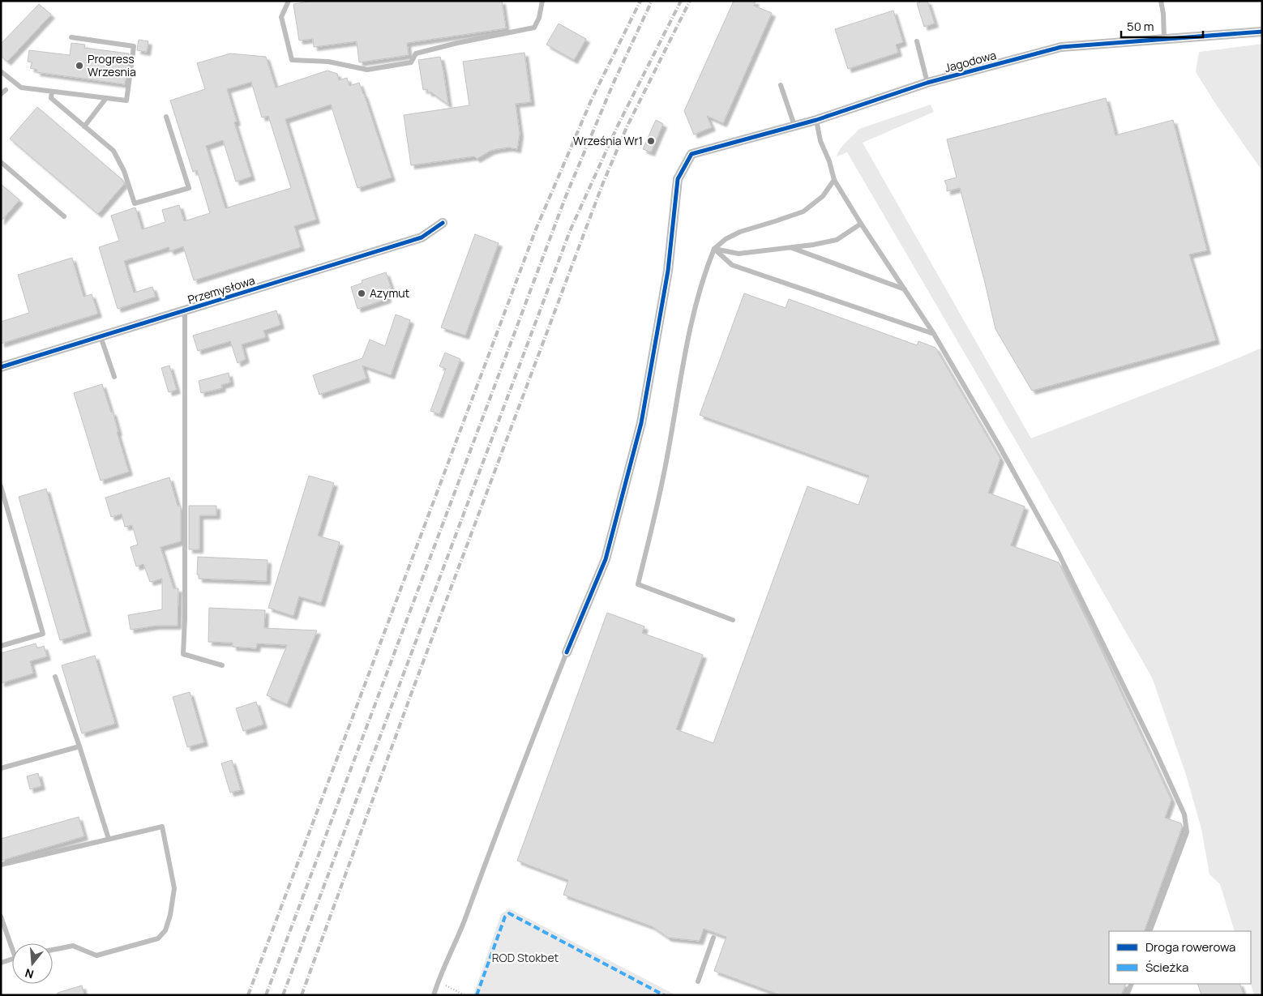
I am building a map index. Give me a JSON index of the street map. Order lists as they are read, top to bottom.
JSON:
{
  "streets": {
    "street": ["Jagodowa", "Przemysłowa"]
  },
  "parks": ["ROD Stokbet"],
  "places": ["Progress Wrzesnia", "Września Wr1", "Azymut"],
  "legend": ["Droga rowerowa", "Ścieżka"],
  "scale_bar": "50 m",
  "north": "bottom"
}
